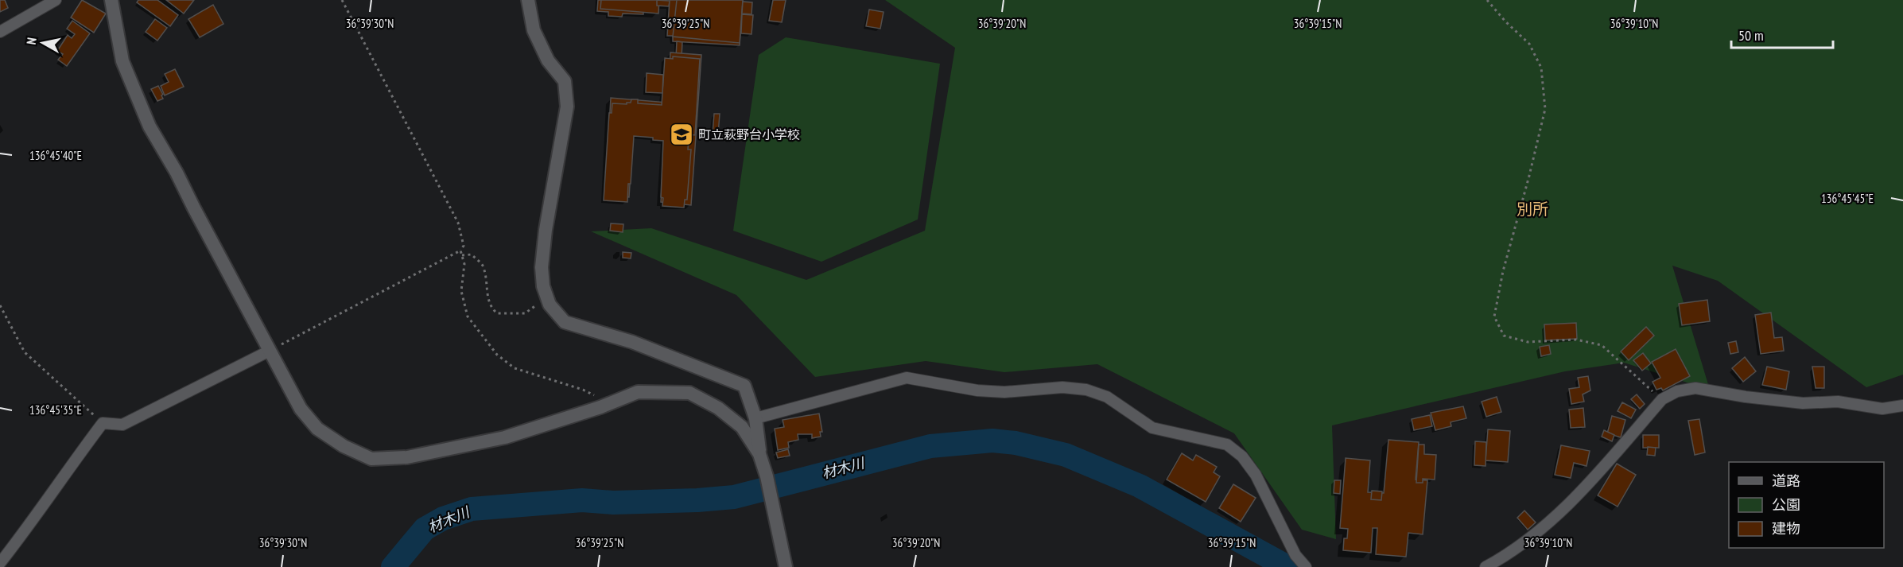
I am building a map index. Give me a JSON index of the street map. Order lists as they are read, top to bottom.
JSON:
{
  "districts": ["別所"],
  "water": ["材木川"],
  "places": {
    "school or university": ["町立萩野台小学校"]
  },
  "legend": ["道路", "公園", "建物"],
  "scale_bar": "50 m",
  "north": "left",
  "coordinates": [
    "36°39'30\"N",
    "36°39'25\"N",
    "36°39'20\"N",
    "36°39'10\"N",
    "36°39'15\"N",
    "136°45'40\"E",
    "136°45'45\"E",
    "136°45'35\"E"
  ]
}
